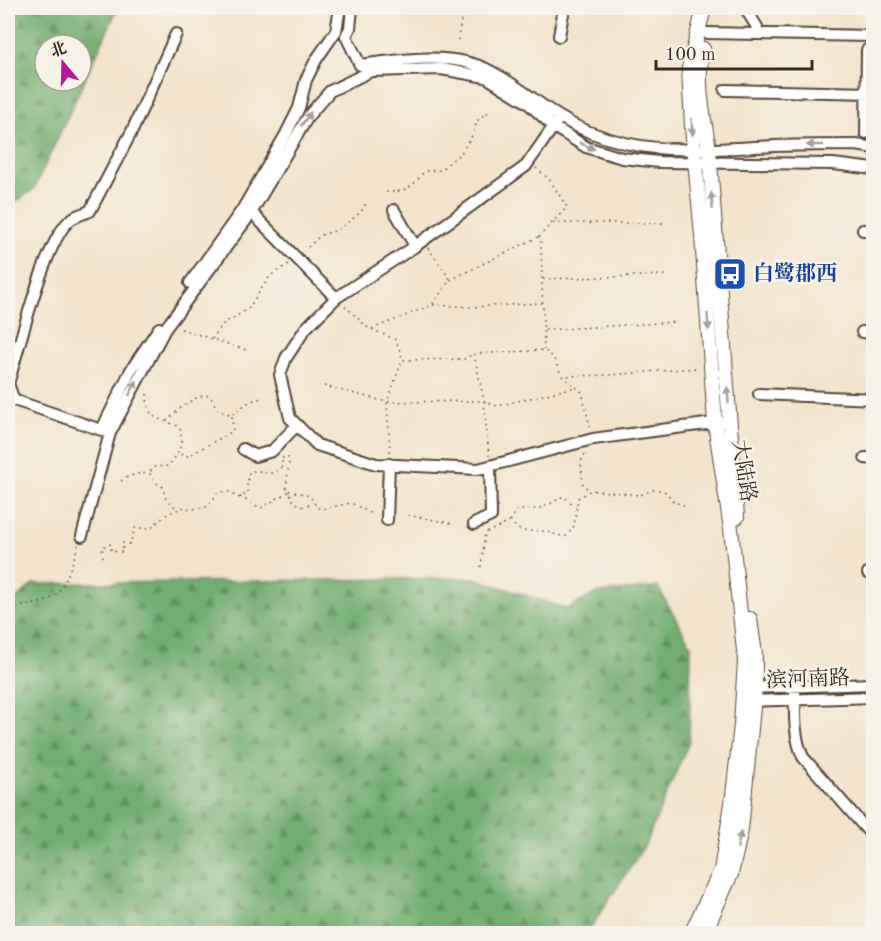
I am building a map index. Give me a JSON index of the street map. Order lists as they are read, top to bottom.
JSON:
{
  "streets": {
    "main road": ["大陆路"],
    "street": ["滨河南路"]
  },
  "crossings": [
    ["大陆路", "滨河南路"]
  ],
  "places": {
    "bus stop": ["白鹭郡西"]
  },
  "scale_bar": "100 m",
  "north": "top"
}
